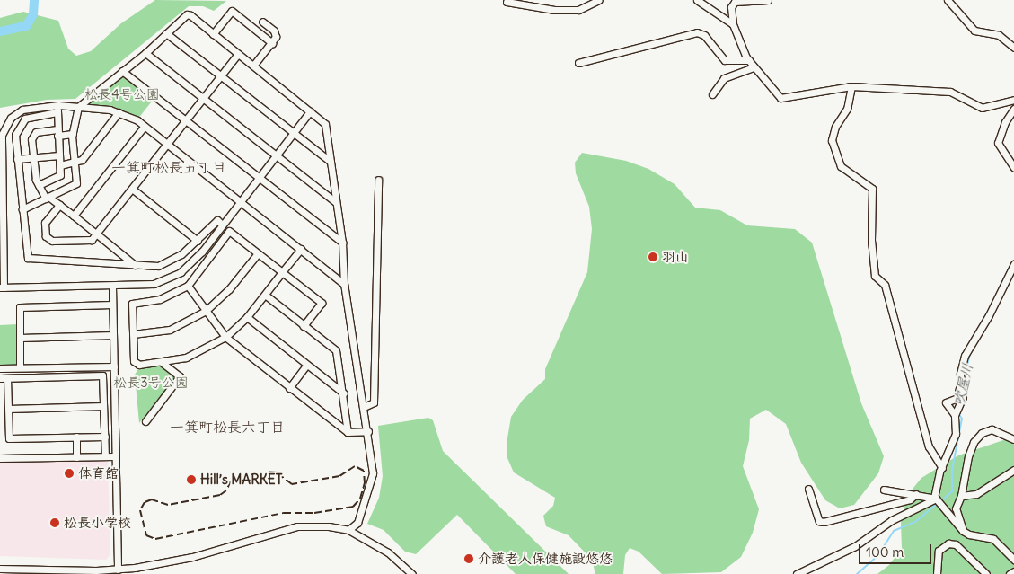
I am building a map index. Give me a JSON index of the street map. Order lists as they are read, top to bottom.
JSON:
{
  "districts": ["一箕町松長五丁目", "一箕町松長六丁目"],
  "water": ["吹屋川"],
  "parks": ["松長4号公園", "松長3号公園"],
  "places": [
    "羽山",
    "体育館",
    "Hill’s MARKET",
    "松長小学校",
    "介護老人保健施設悠悠"
  ],
  "scale_bar": "100 m"
}
